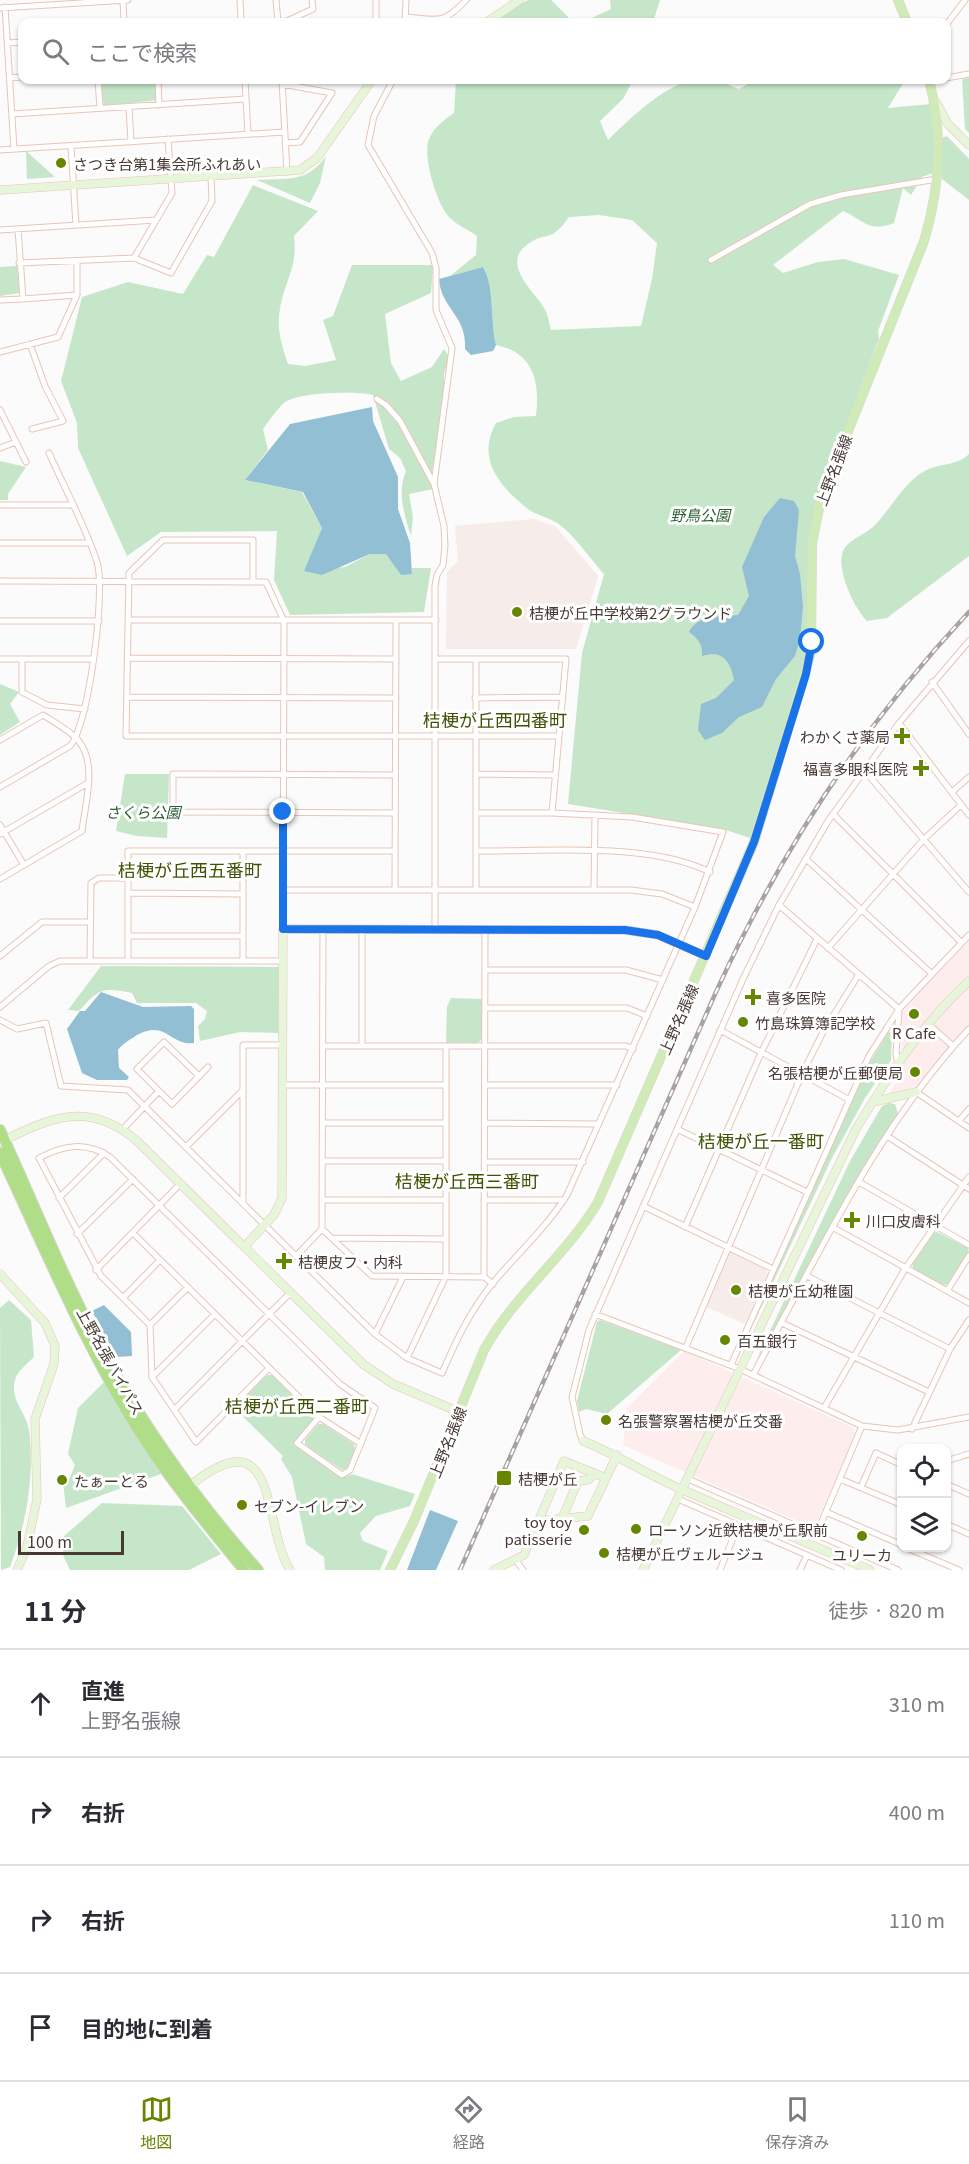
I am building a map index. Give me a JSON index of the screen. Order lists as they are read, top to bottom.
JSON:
{
  "streets": {
    "highway": ["上野名張バイパス"],
    "main road": ["上野名張線"]
  },
  "districts": [
    "桔梗が丘西四番町",
    "桔梗が丘西五番町",
    "桔梗が丘一番町",
    "桔梗が丘西三番町",
    "桔梗が丘西二番町"
  ],
  "parks": ["野鳥公園", "さくら公園"],
  "places": {
    "other": [
      "さつき台第1集会所ふれあい",
      "桔梗が丘中学校第2グラウンド",
      "R Cafe",
      "竹島珠算簿記学校",
      "名張桔梗が丘郵便局",
      "桔梗が丘幼稚園",
      "百五銀行",
      "名張警察署桔梗が丘交番",
      "たぁーとる",
      "セブン-イレブン",
      "ローソン近鉄桔梗が丘駅前",
      "toy toy patisserie",
      "ユリーカ",
      "桔梗が丘ヴェルージュ"
    ],
    "health": [
      "わかくさ薬局",
      "福喜多眼科医院",
      "喜多医院",
      "川口皮膚科",
      "桔梗皮フ・内科"
    ],
    "transit": ["桔梗が丘"]
  },
  "scale_bar": "100 m",
  "page": {
    "search": "ここで検索",
    "scale": "100 m",
    "heading": ["11 分", "徒歩 · 820 m"],
    "list": [
      ["直進", "上野名張線", "310 m"],
      ["右折", "400 m"],
      ["右折", "110 m"],
      "目的地に到着"
    ],
    "nav": ["地図", "経路", "保存済み"]
  }
}
